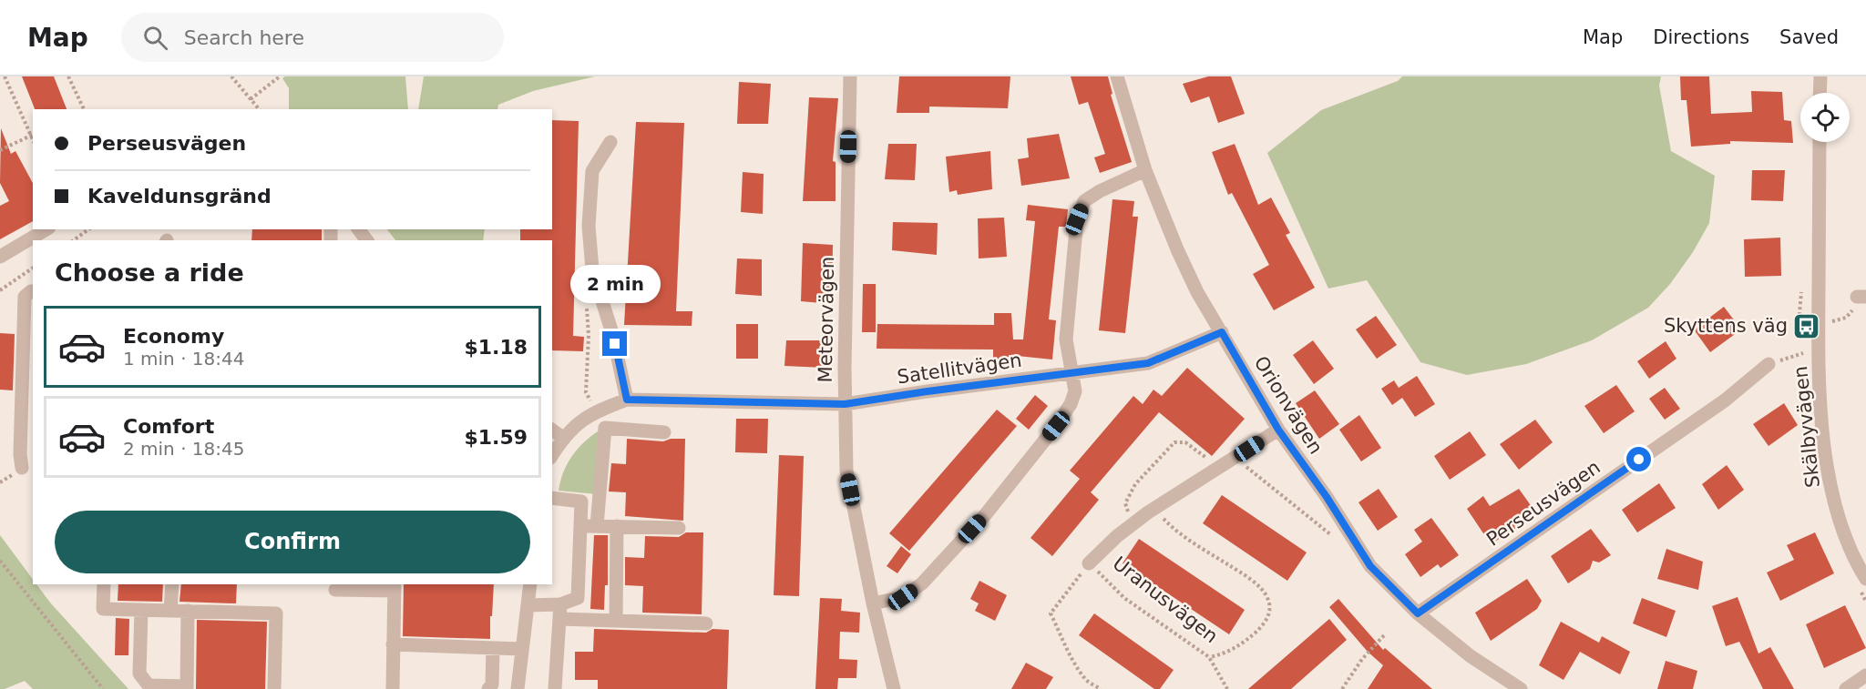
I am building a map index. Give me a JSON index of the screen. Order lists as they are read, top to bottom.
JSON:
{
  "streets": {
    "street": [
      "Meteorvägen",
      "Satellitvägen",
      "Orionvägen",
      "Skälbyvägen",
      "Perseusvägen",
      "Uranusvägen"
    ]
  },
  "crossings": [
    ["Meteorvägen", "Satellitvägen"],
    ["Satellitvägen", "Orionvägen"],
    ["Orionvägen", "Perseusvägen"],
    ["Orionvägen", "Uranusvägen"]
  ],
  "places": {
    "bus stop": ["Skyttens väg"]
  },
  "page": {
    "header": "Map",
    "search": "Search here",
    "nav": ["Map", "Directions", "Saved"],
    "banner": ["Perseusvägen", "Kaveldunsgränd"],
    "heading": "Choose a ride",
    "bubble": "2 min",
    "list": [
      {
        "name": "Economy",
        "note": "1 min · 18:44",
        "value": "$1.18"
      },
      {
        "name": "Comfort",
        "note": "2 min · 18:45",
        "value": "$1.59"
      }
    ],
    "buttons": "Confirm"
  }
}
